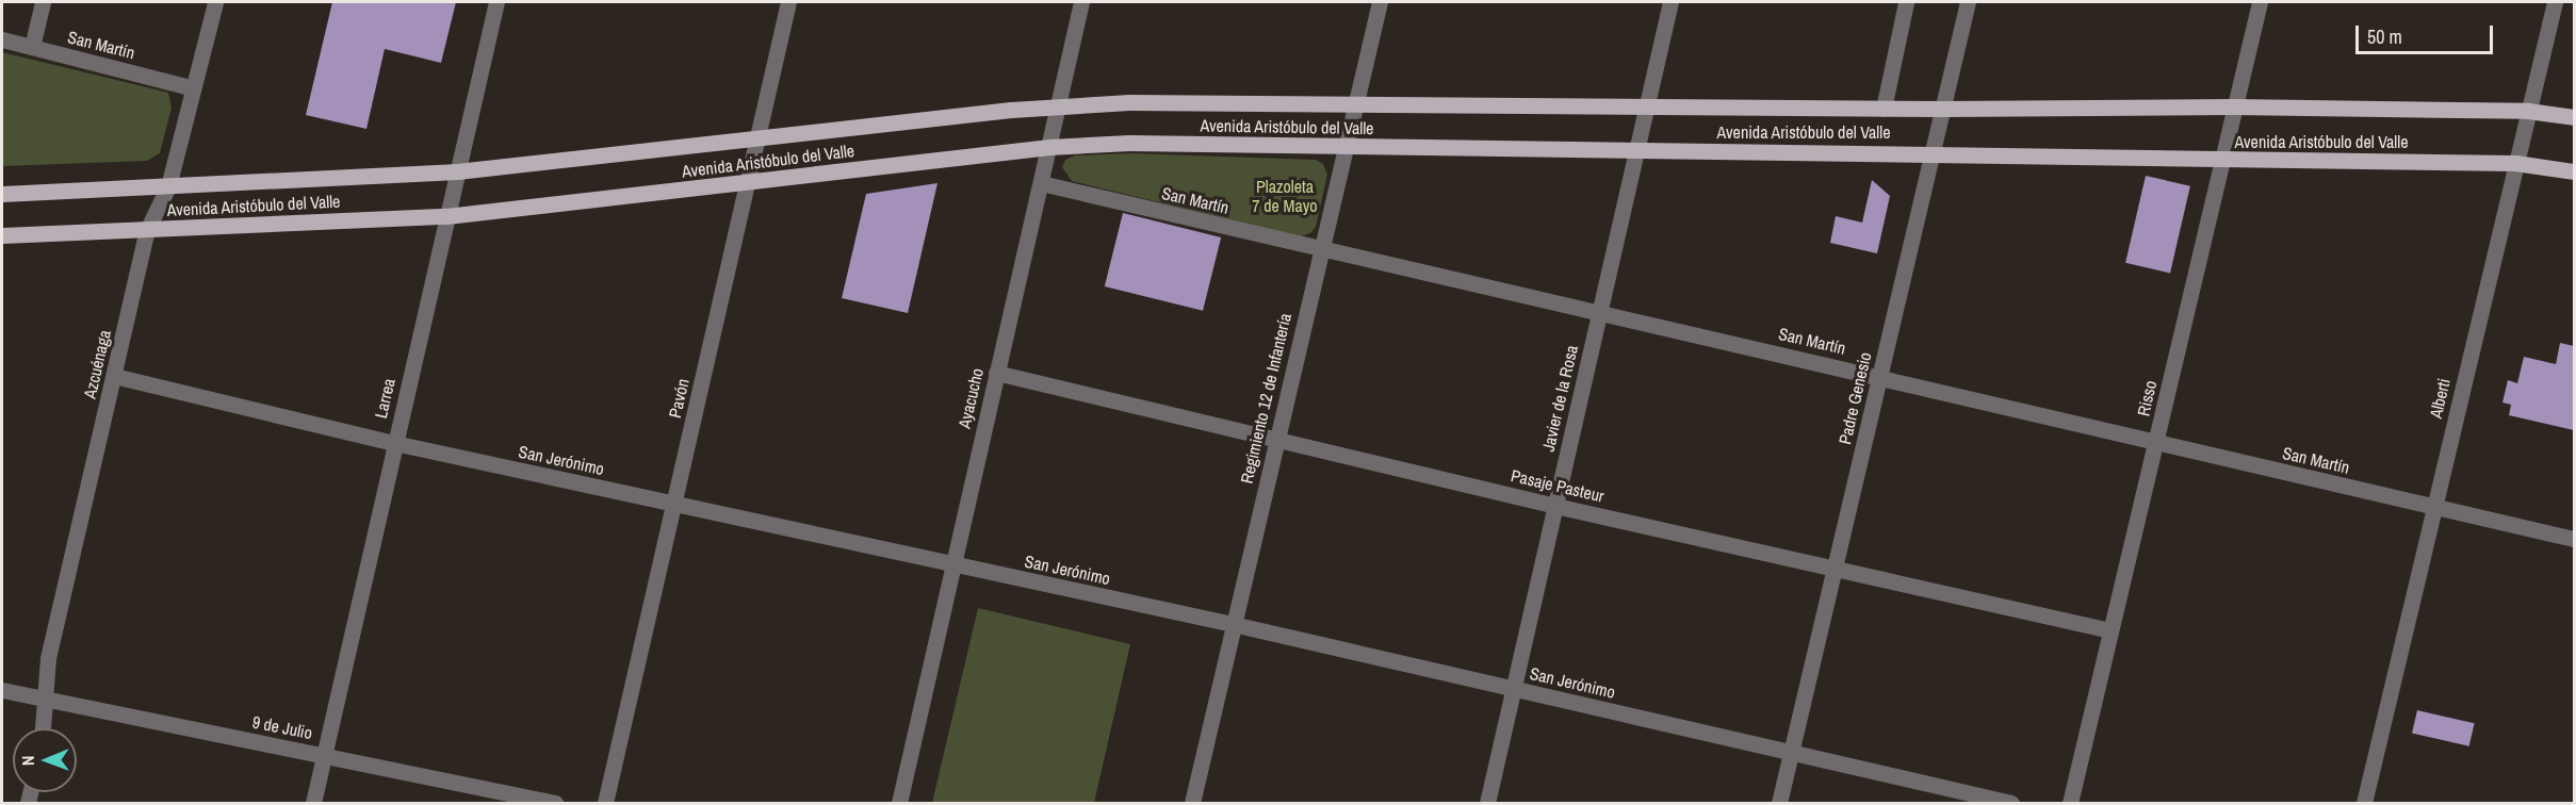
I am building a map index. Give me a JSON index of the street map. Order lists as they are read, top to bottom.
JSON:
{
  "streets": {
    "main road": ["Avenida Aristóbulo del Valle"],
    "street": [
      "San Martín",
      "Azcuénaga",
      "Larrea",
      "Pavón",
      "Ayacucho",
      "Regimiento 12 de Infantería",
      "Javier de la Rosa",
      "Padre Genesio",
      "Risso",
      "Alberti",
      "San Jerónimo",
      "Pasaje Pasteur",
      "9 de Julio"
    ]
  },
  "crossings": [
    ["San Martín", "Azcuénaga"],
    ["San Martín", "Ayacucho"],
    ["San Martín", "Regimiento 12 de Infantería"],
    ["San Martín", "Javier de la Rosa"],
    ["San Martín", "Padre Genesio"],
    ["San Martín", "Risso"],
    ["San Martín", "Alberti"],
    ["Avenida Aristóbulo del Valle", "Azcuénaga"],
    ["Avenida Aristóbulo del Valle", "Larrea"],
    ["Avenida Aristóbulo del Valle", "Pavón"],
    ["Avenida Aristóbulo del Valle", "Ayacucho"],
    ["Avenida Aristóbulo del Valle", "Regimiento 12 de Infantería"],
    ["Avenida Aristóbulo del Valle", "Javier de la Rosa"],
    ["Avenida Aristóbulo del Valle", "Padre Genesio"],
    ["Avenida Aristóbulo del Valle", "Risso"],
    ["Avenida Aristóbulo del Valle", "Alberti"],
    ["Azcuénaga", "San Jerónimo"],
    ["Azcuénaga", "9 de Julio"],
    ["Larrea", "San Jerónimo"],
    ["Larrea", "9 de Julio"],
    ["Pavón", "San Jerónimo"],
    ["Ayacucho", "San Jerónimo"],
    ["Ayacucho", "Pasaje Pasteur"],
    ["Regimiento 12 de Infantería", "San Jerónimo"],
    ["Regimiento 12 de Infantería", "Pasaje Pasteur"],
    ["Javier de la Rosa", "San Jerónimo"],
    ["Javier de la Rosa", "Pasaje Pasteur"],
    ["Padre Genesio", "San Jerónimo"],
    ["Padre Genesio", "Pasaje Pasteur"],
    ["Risso", "Pasaje Pasteur"]
  ],
  "parks": ["Plazoleta 7 de Mayo"],
  "scale_bar": "50 m",
  "north": "left"
}
